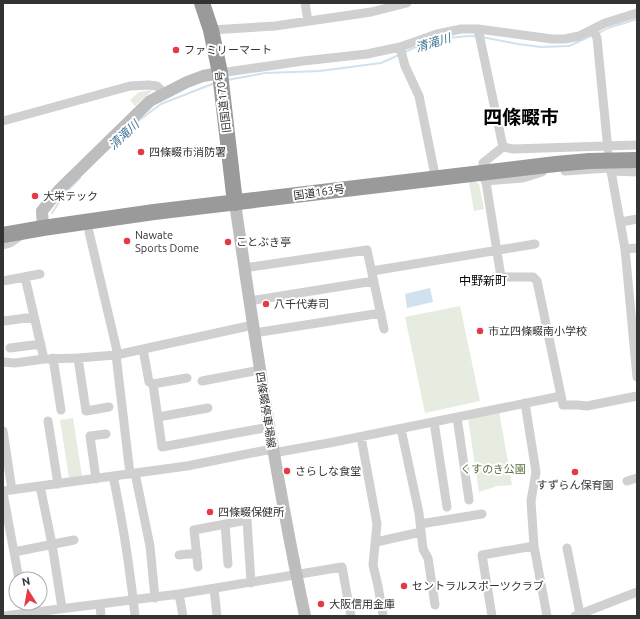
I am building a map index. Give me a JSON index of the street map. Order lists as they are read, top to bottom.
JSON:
{
  "streets": {
    "highway": ["旧国道170号", "国道163号"],
    "main road": ["四條畷停車場線"]
  },
  "crossings": [
    ["旧国道170号", "国道163号"],
    ["旧国道170号", "四條畷停車場線"],
    ["国道163号", "四條畷停車場線"]
  ],
  "districts": ["四條畷市", "中野新町"],
  "water": ["清滝川"],
  "parks": ["くすのき公園"],
  "places": [
    "ファミリーマート",
    "四條畷市消防署",
    "大栄テック",
    "Nawate Sports Dome",
    "ことぶき亭",
    "八千代寿司",
    "市立四條畷南小学校",
    "さらしな食堂",
    "すずらん保育園",
    "四條畷保健所",
    "セントラルスポーツクラブ",
    "大阪信用金庫"
  ],
  "north": "top"
}
